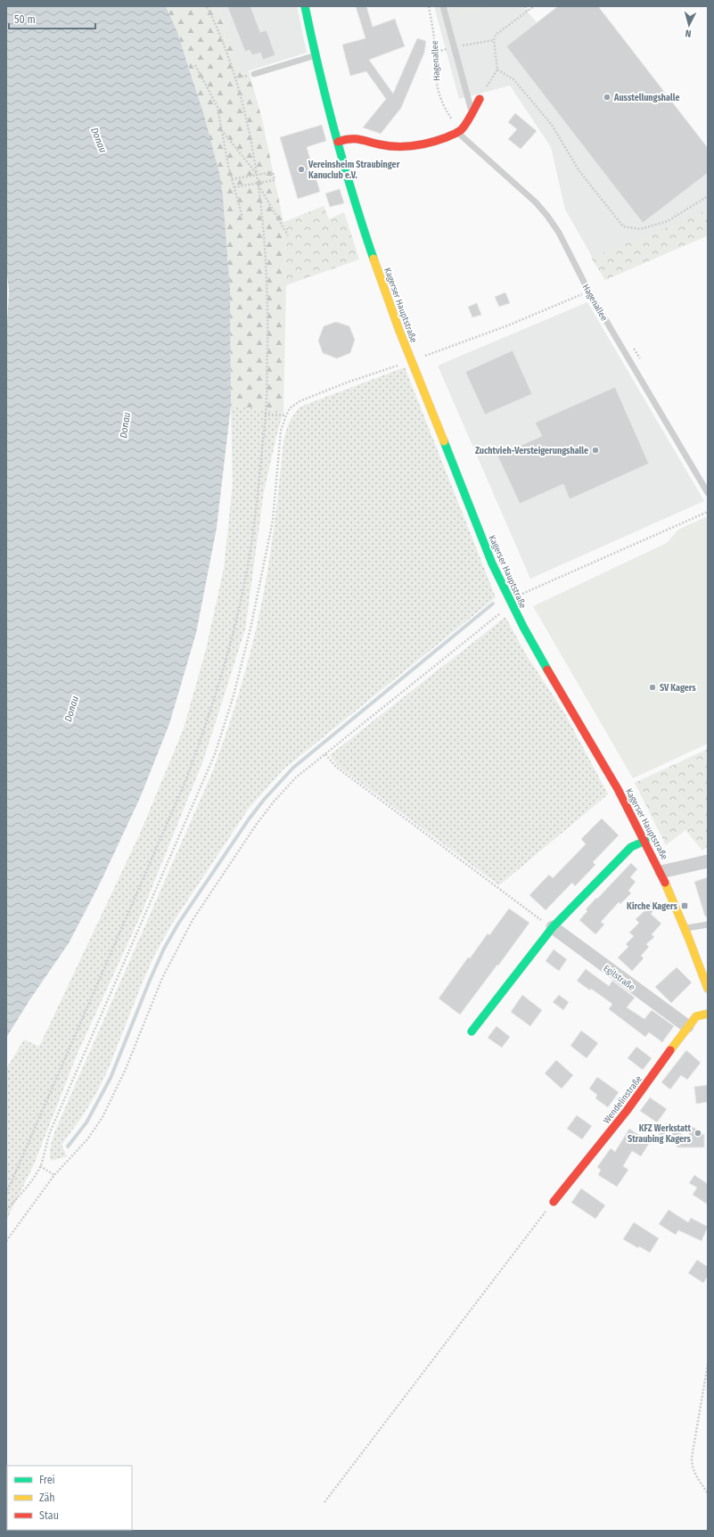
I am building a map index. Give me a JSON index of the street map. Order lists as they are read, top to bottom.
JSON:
{
  "streets": {
    "street": ["Kagerser Hauptstraße", "Egilstraße", "Wendelinstraße"],
    "lane": ["Hagenallee"]
  },
  "crossings": [
    ["Egilstraße", "Wendelinstraße"]
  ],
  "water": ["Donau"],
  "places": {
    "other": [
      "Ausstellungshalle",
      "Vereinsheim Straubinger Kanuclub e.V.",
      "Zuchtvieh-Versteigerungshalle",
      "SV Kagers",
      "KFZ Werkstatt Straubing Kagers"
    ],
    "transit": ["Kirche Kagers"]
  },
  "legend": ["Frei", "Zäh", "Stau"],
  "scale_bar": "50 m",
  "north": "bottom"
}
